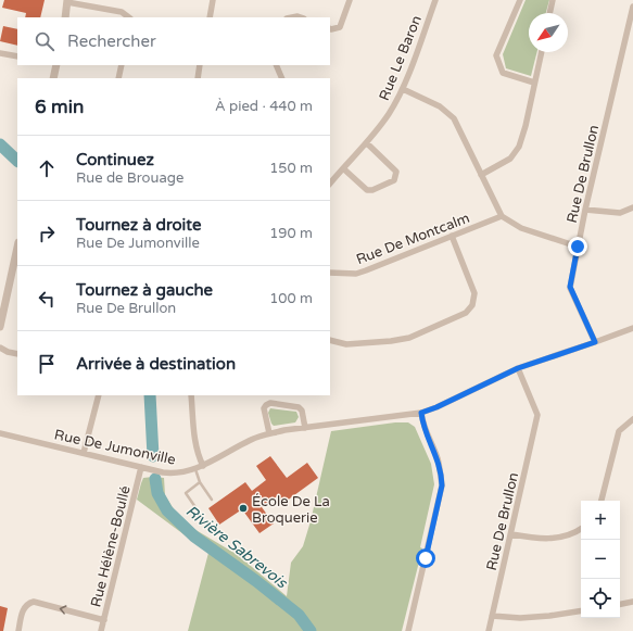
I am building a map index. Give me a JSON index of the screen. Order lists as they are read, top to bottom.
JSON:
{
  "streets": {
    "street": [
      "Rue Le Baron",
      "Rue De Brullon",
      "Rue De Montcalm",
      "Rue De Jumonville",
      "Rue Hélène-Boullé"
    ]
  },
  "crossings": [
    ["Rue De Brullon", "Rue De Jumonville"],
    ["Rue De Jumonville", "Rue Hélène-Boullé"]
  ],
  "water": ["Rivière Sabrevois"],
  "places": ["École De La Broquerie"],
  "north": "bottom left",
  "page": {
    "search": "Rechercher",
    "heading": ["6 min", "À pied · 440 m"],
    "list": [
      ["Continuez", "Rue de Brouage", "150 m"],
      ["Tournez à droite", "Rue De Jumonville", "190 m"],
      ["Tournez à gauche", "Rue De Brullon", "100 m"],
      "Arrivée à destination"
    ],
    "map_buttons": ["+", "−"]
  }
}
